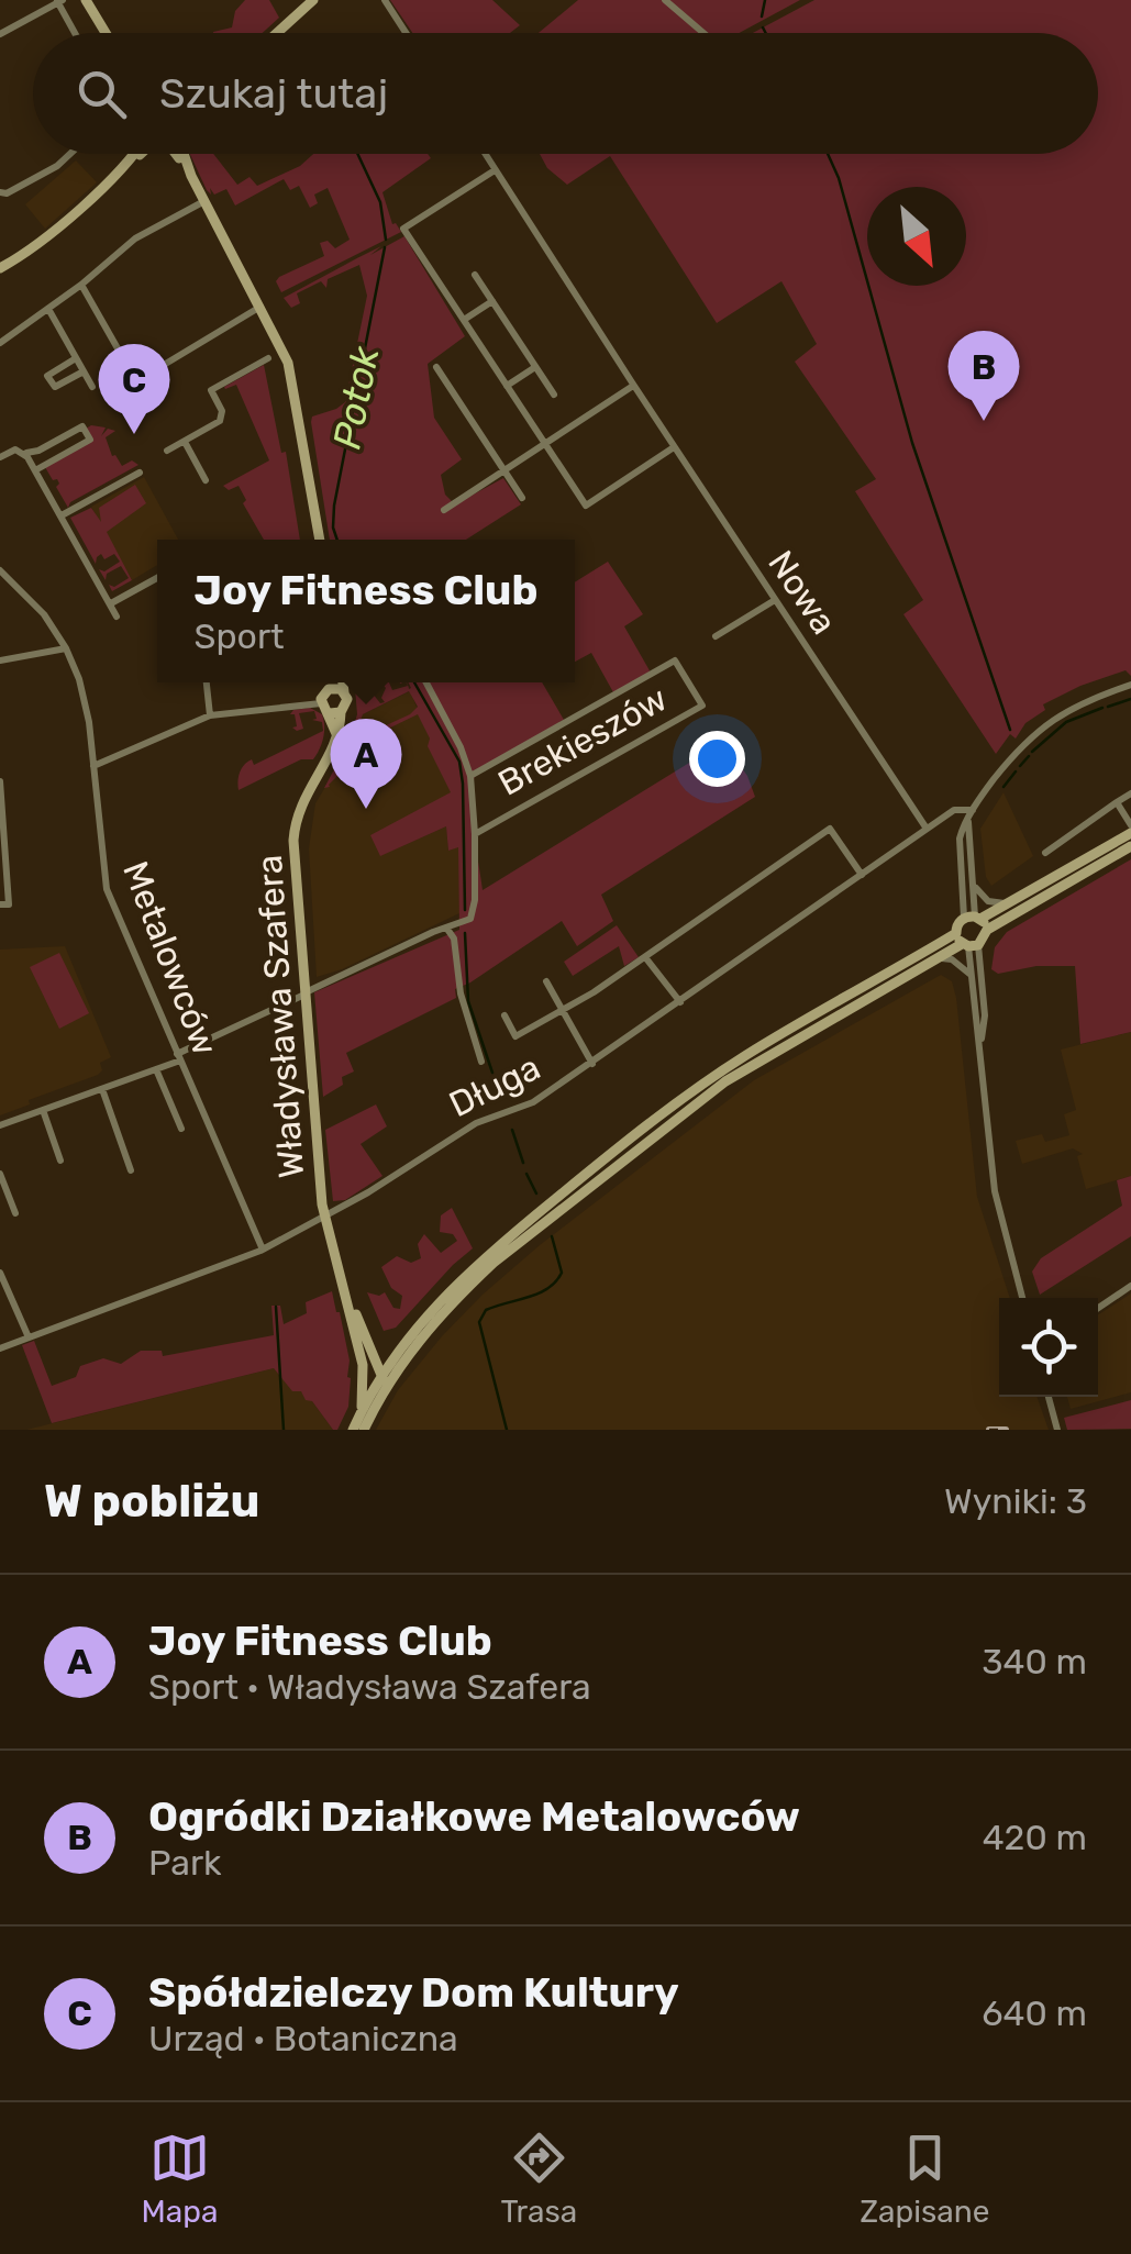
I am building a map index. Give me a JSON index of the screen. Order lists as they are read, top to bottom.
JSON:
{
  "streets": {
    "street": [
      "Nowa",
      "Brekieszów",
      "Metalowców",
      "Władysława Szafera",
      "Długa"
    ]
  },
  "crossings": [
    ["Nowa", "Długa"],
    ["Metalowców", "Długa"],
    ["Władysława Szafera", "Długa"]
  ],
  "water": ["Potok"],
  "north": "bottom right",
  "page": {
    "search": "Szukaj tutaj",
    "pins": ["B", "C", "A"],
    "popup": ["Joy Fitness Club", "Sport"],
    "heading": ["W pobliżu", "Wyniki: 3"],
    "list": [
      {
        "mark": "A",
        "name": "Joy Fitness Club",
        "note": "Sport · Władysława Szafera",
        "value": "340 m"
      },
      {
        "mark": "B",
        "name": "Ogródki Działkowe Metalowców",
        "note": "Park",
        "value": "420 m"
      },
      {
        "mark": "C",
        "name": "Spółdzielczy Dom Kultury",
        "note": "Urząd · Botaniczna",
        "value": "640 m"
      }
    ],
    "nav": ["Mapa", "Trasa", "Zapisane"]
  }
}
